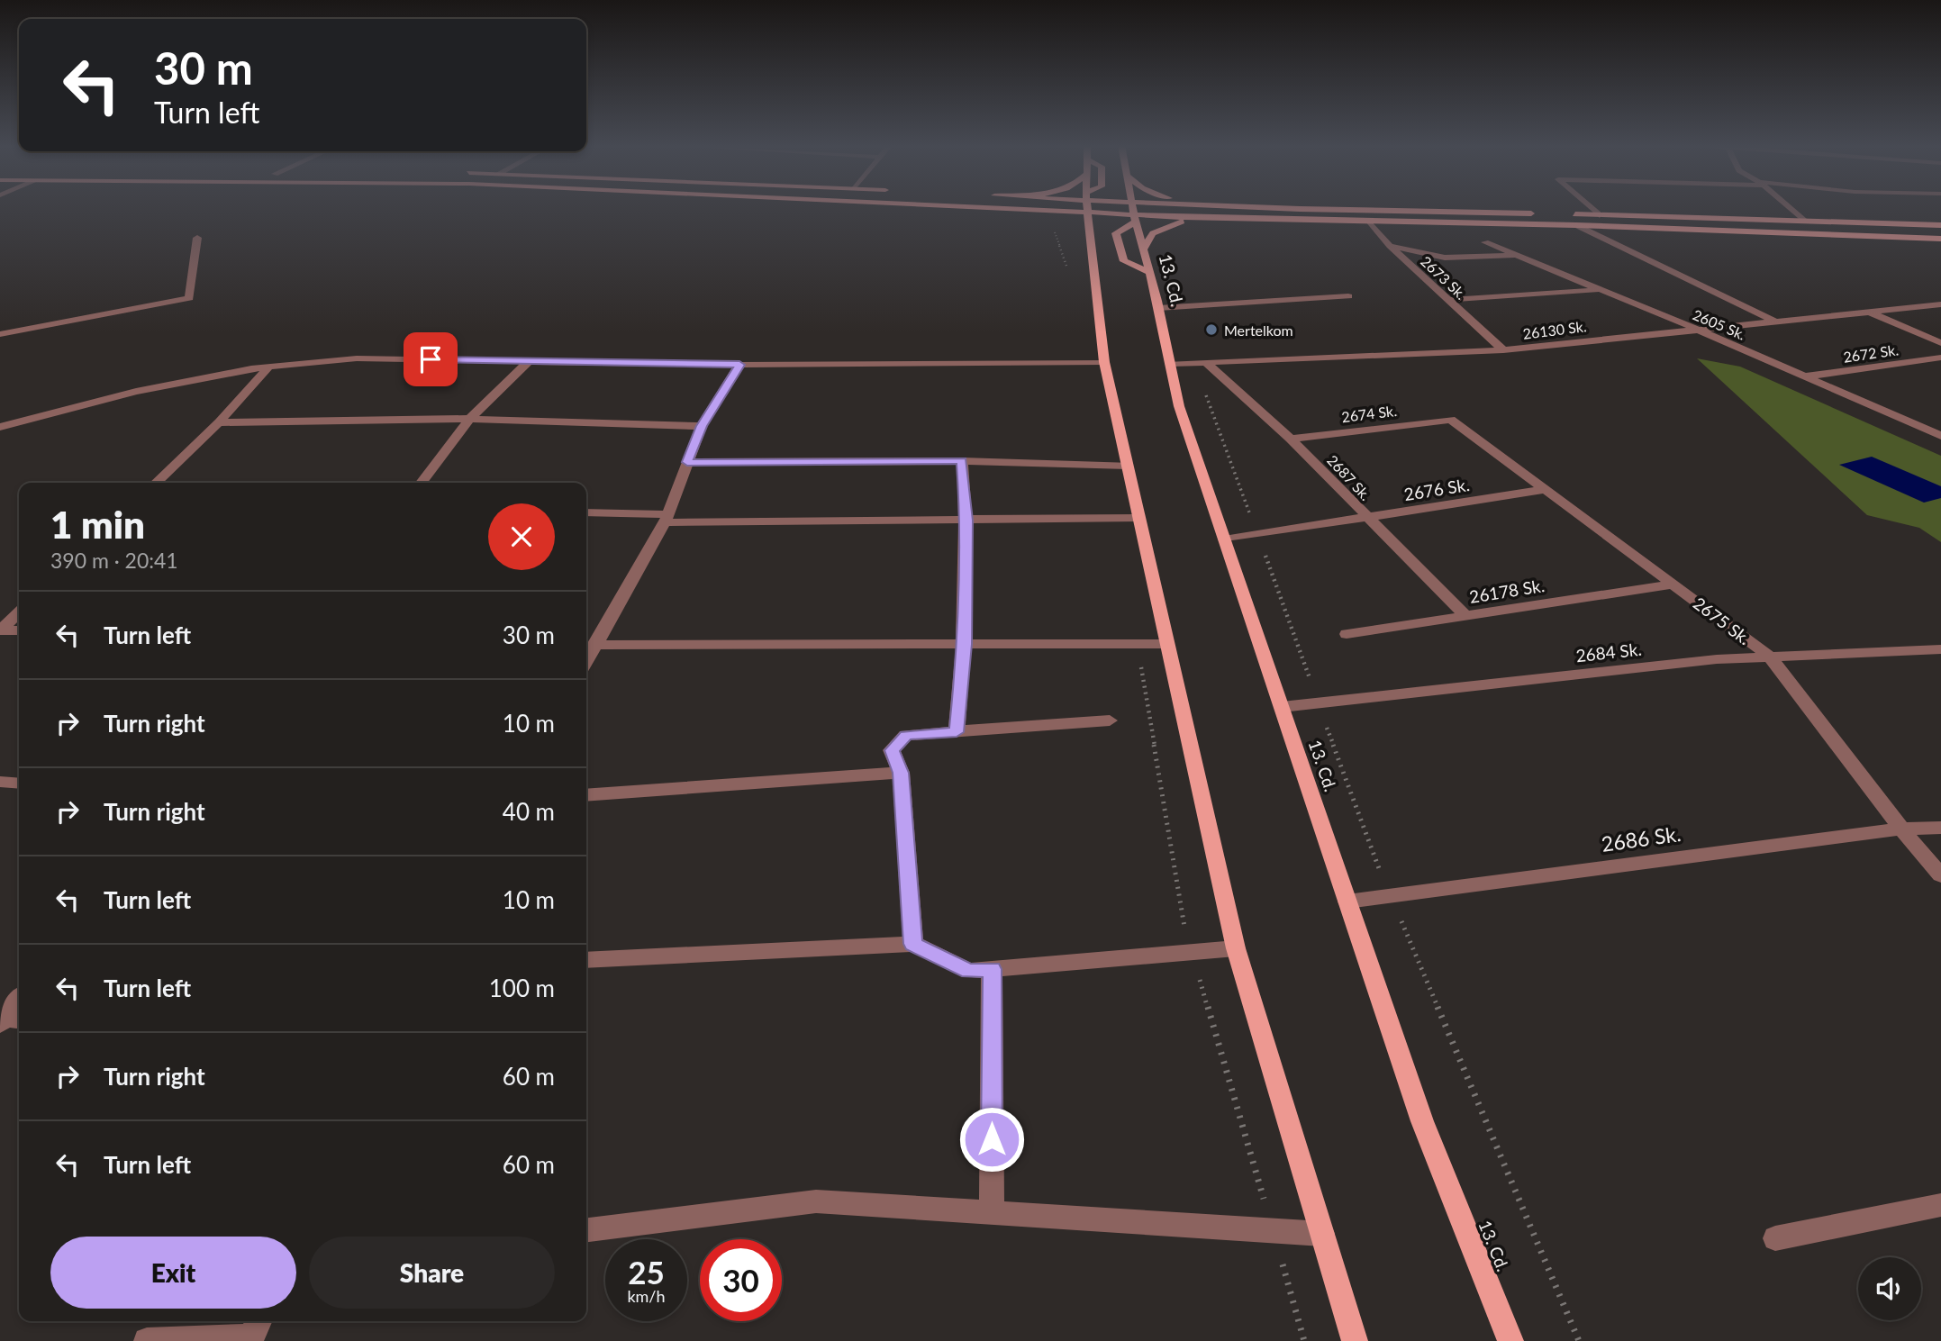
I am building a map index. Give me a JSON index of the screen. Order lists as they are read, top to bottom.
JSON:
{
  "streets": {
    "main road": ["13. Cd."],
    "street": [
      "2673 Sk.",
      "2605 Sk.",
      "26130 Sk.",
      "2672 Sk.",
      "2674 Sk.",
      "2687 Sk.",
      "2676 Sk.",
      "26178 Sk.",
      "2675 Sk.",
      "2684 Sk.",
      "2686 Sk."
    ]
  },
  "crossings": [
    ["2673 Sk.", "26130 Sk."],
    ["13. Cd.", "26130 Sk."],
    ["13. Cd.", "2676 Sk."],
    ["13. Cd.", "2684 Sk."],
    ["13. Cd.", "2686 Sk."],
    ["2605 Sk.", "26130 Sk."],
    ["2605 Sk.", "2672 Sk."],
    ["26130 Sk.", "2687 Sk."],
    ["2674 Sk.", "2687 Sk."],
    ["2674 Sk.", "2675 Sk."],
    ["2687 Sk.", "2676 Sk."],
    ["2687 Sk.", "26178 Sk."],
    ["2676 Sk.", "2675 Sk."],
    ["26178 Sk.", "2675 Sk."],
    ["2675 Sk.", "2684 Sk."],
    ["2675 Sk.", "2686 Sk."]
  ],
  "places": ["Mertelkom"],
  "page": {
    "turn": ["30 m", "Turn left"],
    "heading": ["1 min", "390 m · 20:41"],
    "list": [
      {
        "name": "Turn left",
        "value": "30 m"
      },
      {
        "name": "Turn right",
        "value": "10 m"
      },
      {
        "name": "Turn right",
        "value": "40 m"
      },
      {
        "name": "Turn left",
        "value": "10 m"
      },
      {
        "name": "Turn left",
        "value": "100 m"
      },
      {
        "name": "Turn right",
        "value": "60 m"
      },
      {
        "name": "Turn left",
        "value": "60 m"
      }
    ],
    "buttons": ["Exit", "Share"],
    "speed": "25 km/h",
    "limit": "30"
  }
}
